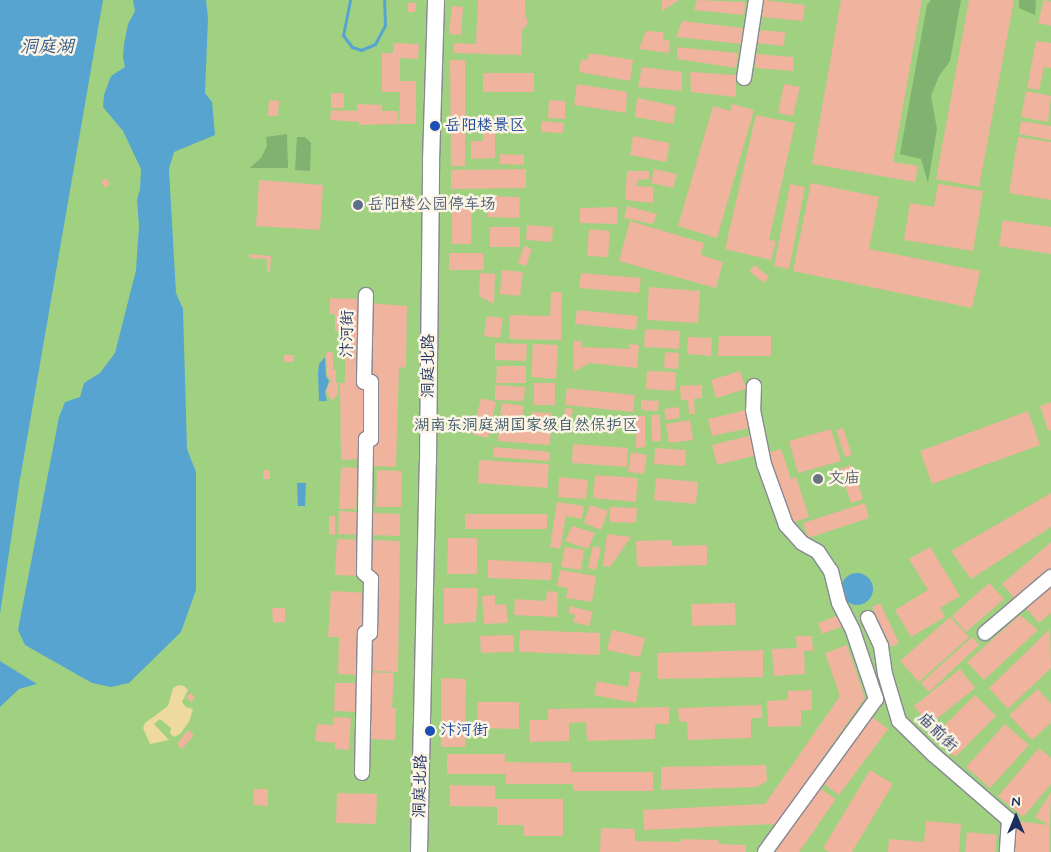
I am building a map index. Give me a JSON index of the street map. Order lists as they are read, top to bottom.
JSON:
{
  "streets": {
    "main road": ["洞庭北路"],
    "street": ["汴河街", "庙前街"]
  },
  "water": ["洞庭湖"],
  "parks": ["湖南东洞庭湖国家级自然保护区"],
  "places": [
    "岳阳楼景区",
    "岳阳楼公园停车场",
    "文庙",
    "汴河街"
  ],
  "north": "top"
}
